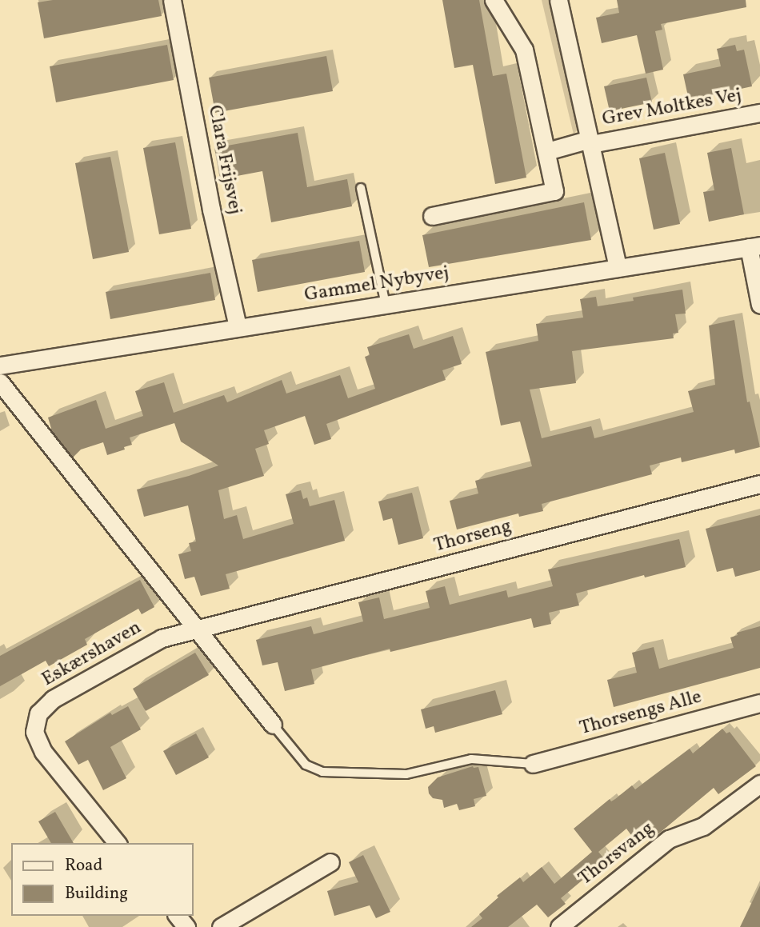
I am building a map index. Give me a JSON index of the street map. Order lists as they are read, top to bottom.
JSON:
{
  "streets": {
    "street": [
      "Grev Moltkes Vej",
      "Clara Frijsvej",
      "Gammel Nybyvej",
      "Thorseng",
      "Eskærshaven",
      "Thorsengs Alle",
      "Thorsvang"
    ]
  },
  "crossings": [
    ["Grev Moltkes Vej", "Gammel Nybyvej"],
    ["Clara Frijsvej", "Gammel Nybyvej"],
    ["Thorseng", "Eskærshaven"]
  ],
  "legend": ["Road", "Building"]
}
